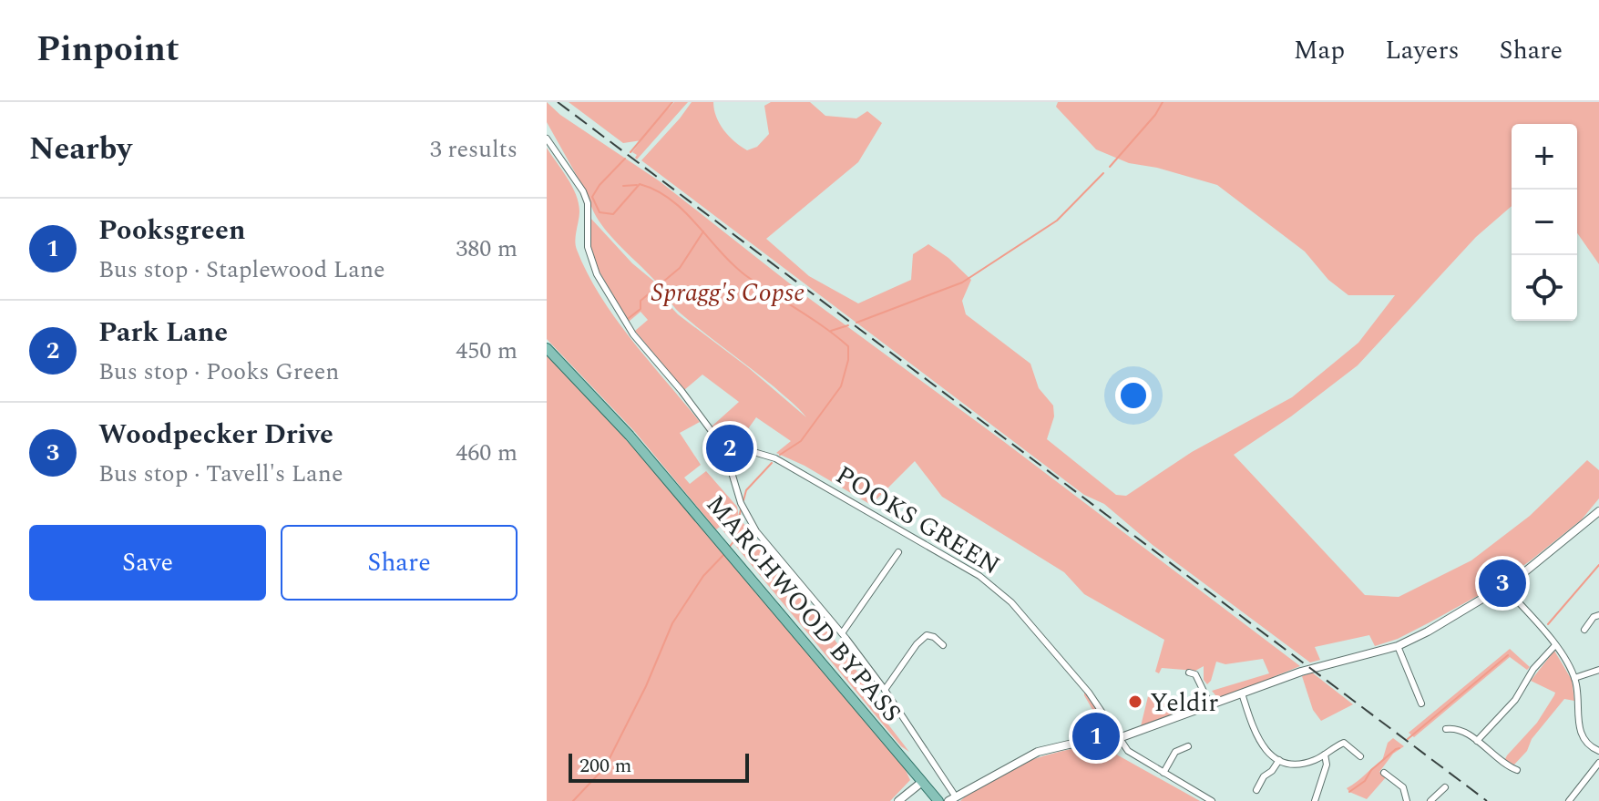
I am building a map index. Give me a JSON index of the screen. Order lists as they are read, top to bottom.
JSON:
{
  "streets": {
    "main road": ["MARCHWOOD BYPASS"],
    "street": ["POOKS GREEN"]
  },
  "parks": ["Spragg's Copse"],
  "places": ["Yeldir"],
  "scale_bar": "200 m",
  "page": {
    "header": "Pinpoint",
    "nav": ["Map", "Layers", "Share"],
    "heading": ["Nearby", "3 results"],
    "map_buttons": ["+", "−"],
    "list": [
      {
        "mark": "1",
        "name": "Pooksgreen",
        "note": "Bus stop · Staplewood Lane",
        "value": "380 m"
      },
      {
        "mark": "2",
        "name": "Park Lane",
        "note": "Bus stop · Pooks Green",
        "value": "450 m"
      },
      {
        "mark": "3",
        "name": "Woodpecker Drive",
        "note": "Bus stop · Tavell's Lane",
        "value": "460 m"
      }
    ],
    "pins": ["2", "3", "1"],
    "buttons": ["Save", "Share"],
    "scale": "200 m"
  }
}
